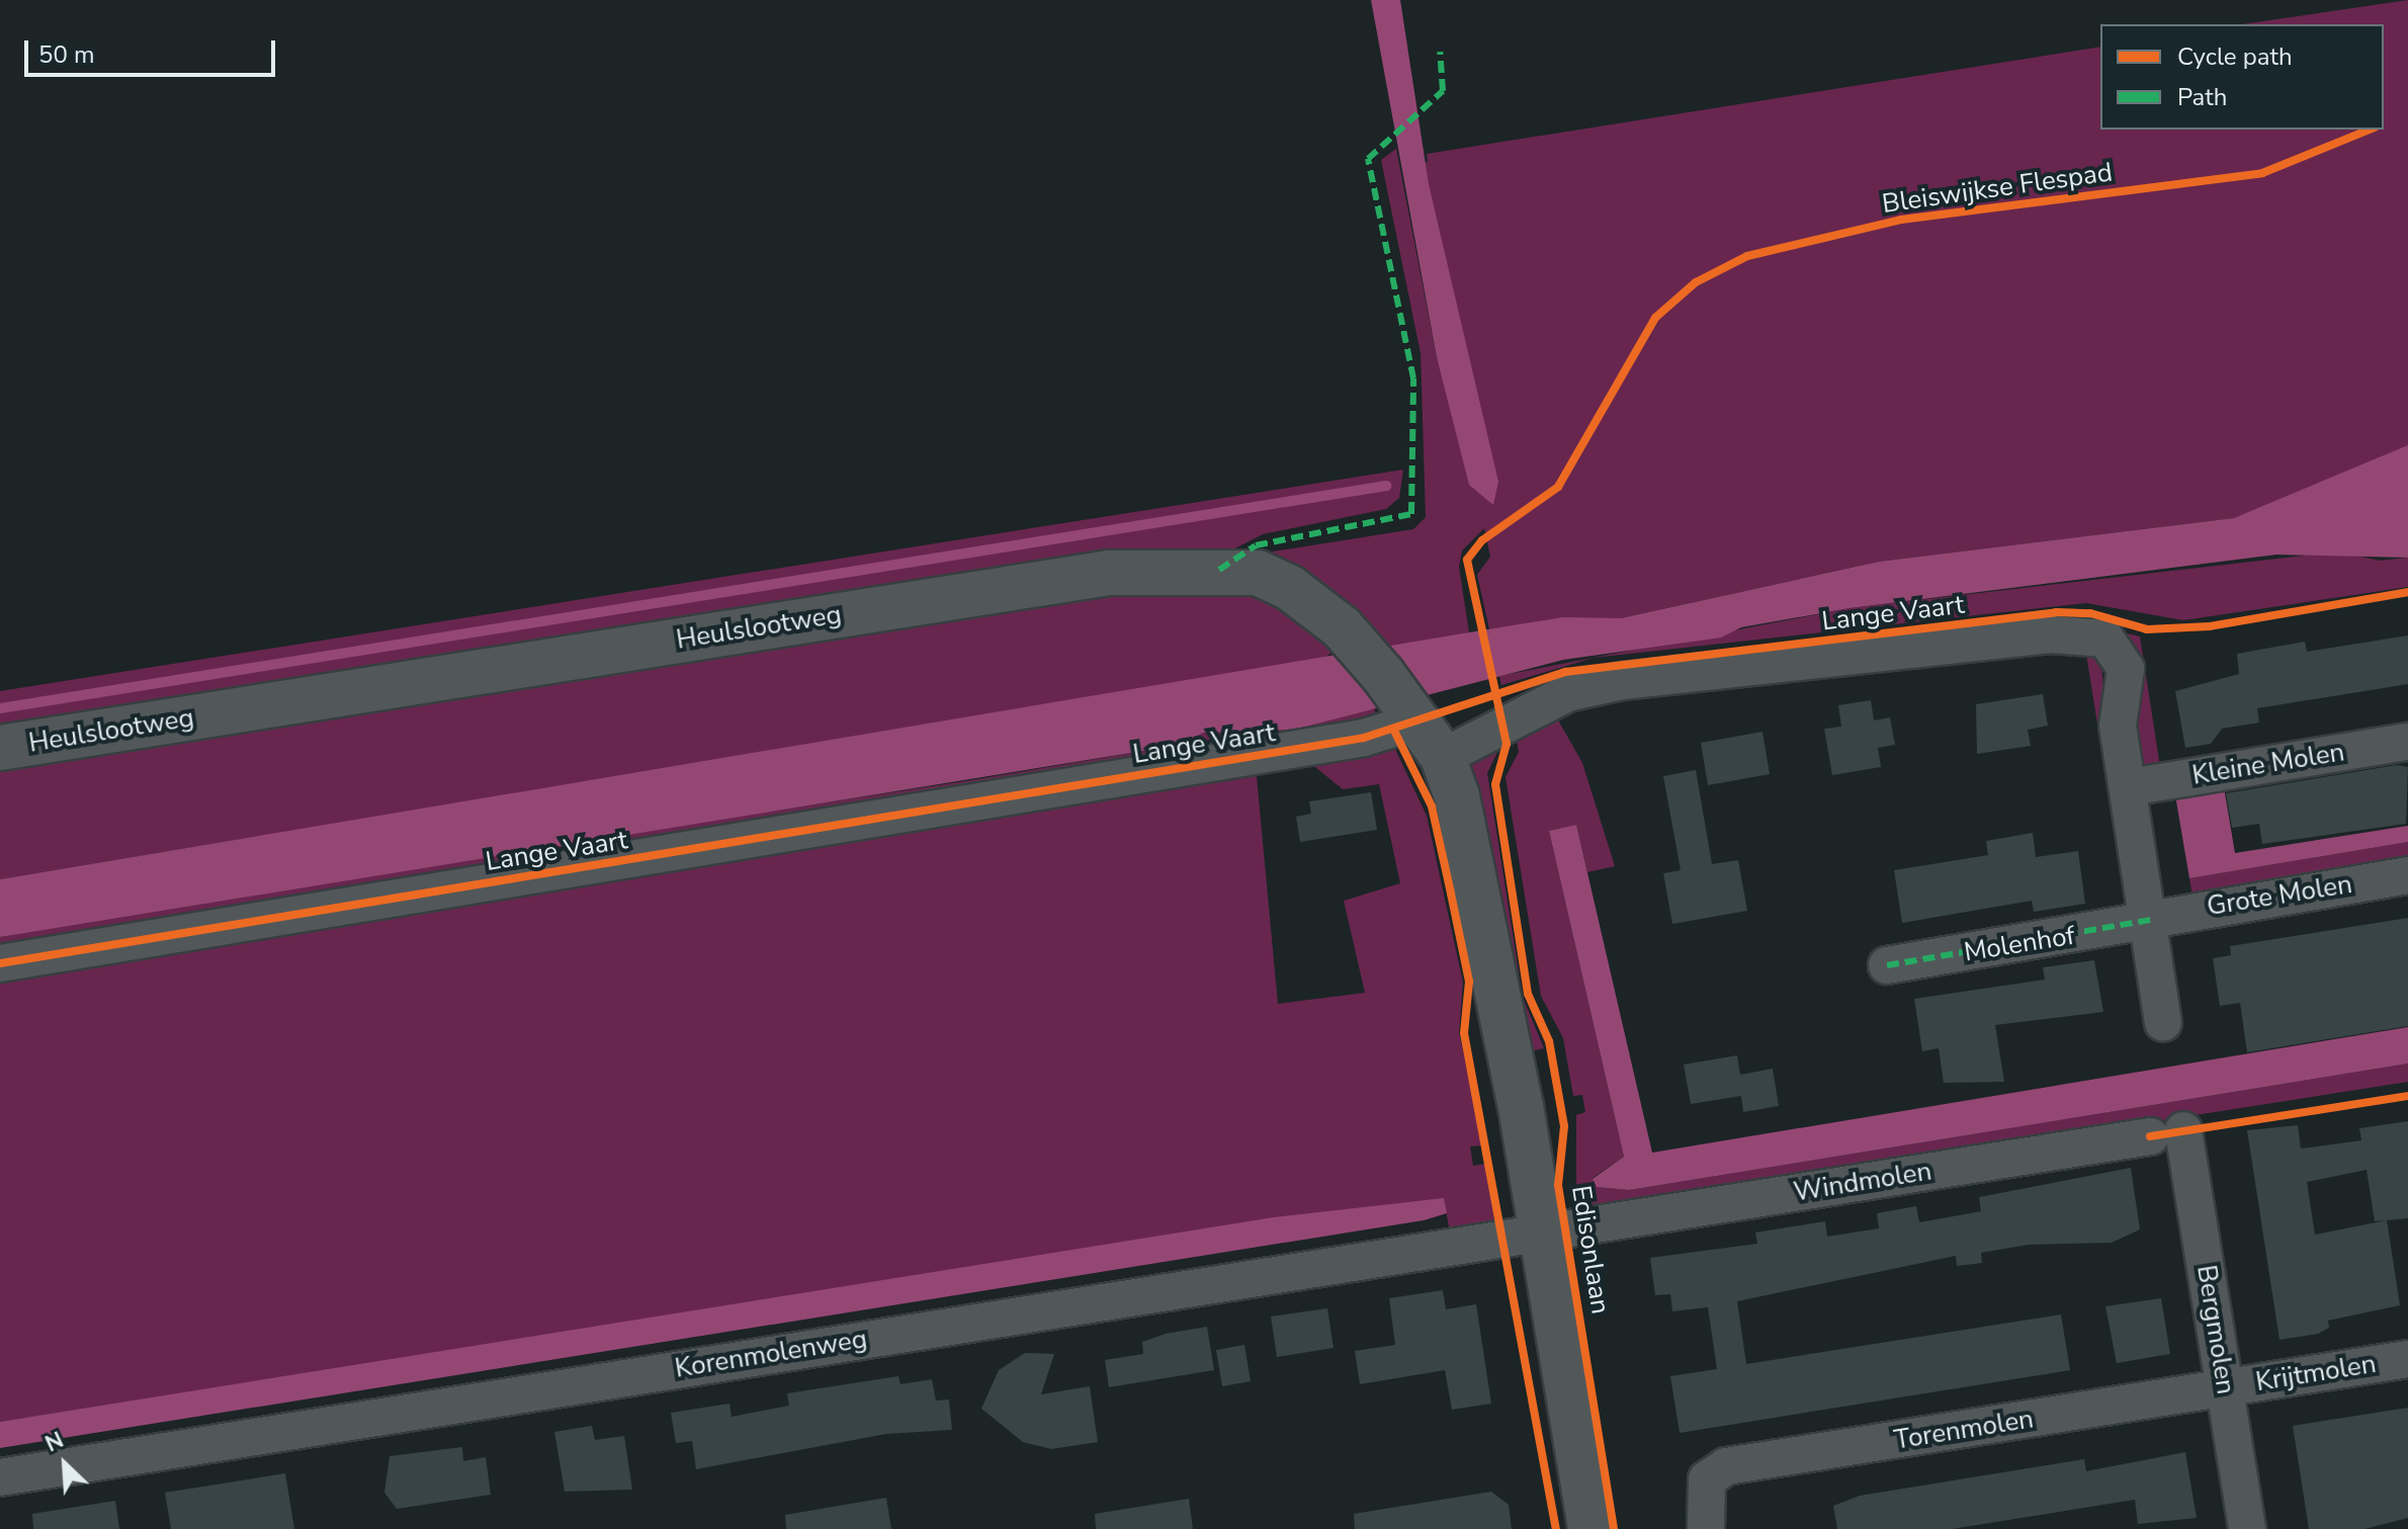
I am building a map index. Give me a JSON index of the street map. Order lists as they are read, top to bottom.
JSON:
{
  "streets": {
    "street": [
      "Lange Vaart",
      "Heulslootweg",
      "Kleine Molen",
      "Grote Molen",
      "Molenhof",
      "Windmolen",
      "Edisonlaan",
      "Bergmolen",
      "Korenmolenweg",
      "Krijtmolen",
      "Torenmolen"
    ],
    "cycle path": ["Bleiswijkse Flespad"]
  },
  "crossings": [
    ["Lange Vaart", "Heulslootweg"],
    ["Lange Vaart", "Kleine Molen"],
    ["Lange Vaart", "Grote Molen"],
    ["Lange Vaart", "Molenhof"],
    ["Lange Vaart", "Edisonlaan"],
    ["Heulslootweg", "Edisonlaan"],
    ["Grote Molen", "Molenhof"],
    ["Windmolen", "Edisonlaan"],
    ["Windmolen", "Bergmolen"],
    ["Windmolen", "Korenmolenweg"],
    ["Edisonlaan", "Korenmolenweg"],
    ["Bergmolen", "Krijtmolen"],
    ["Bergmolen", "Torenmolen"],
    ["Krijtmolen", "Torenmolen"]
  ],
  "legend": ["Cycle path", "Path"],
  "scale_bar": "50 m",
  "north": "top left"
}
